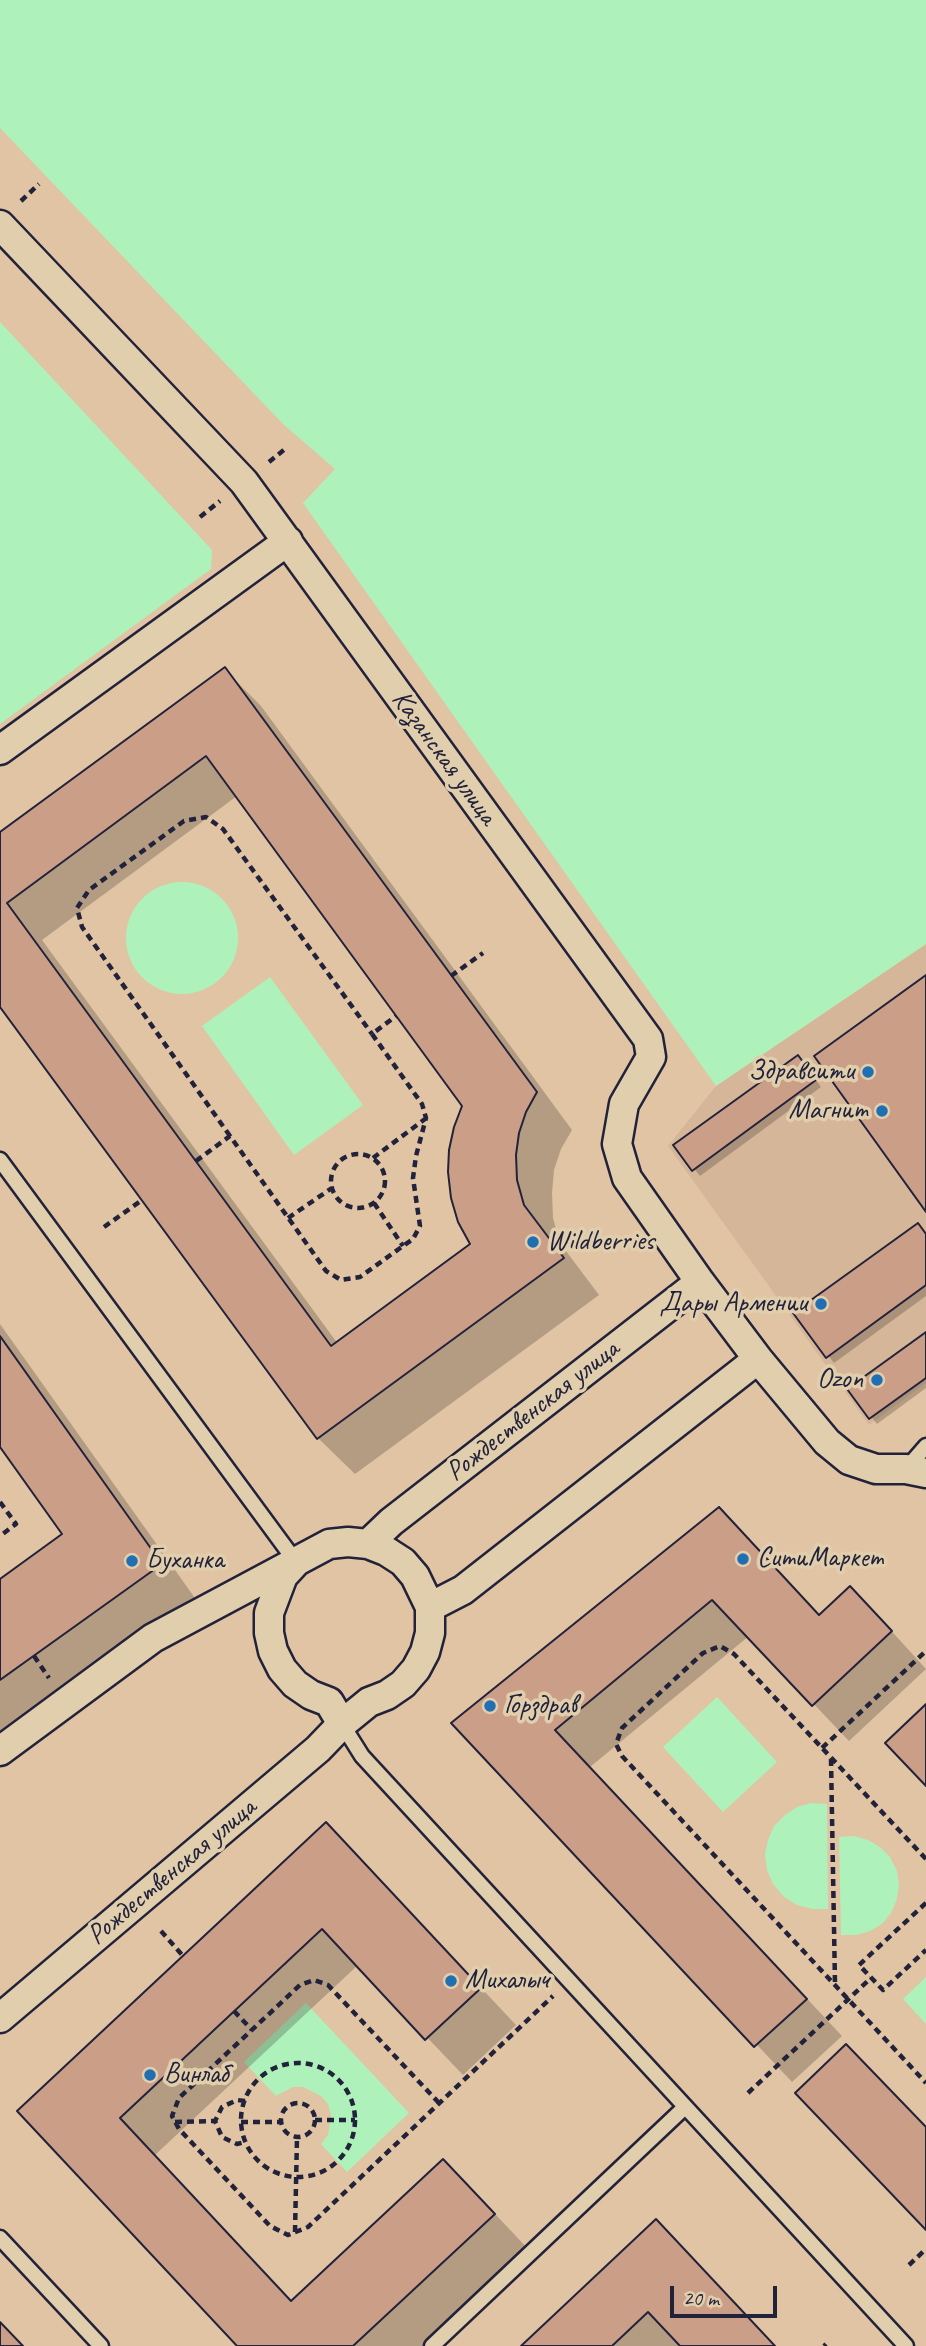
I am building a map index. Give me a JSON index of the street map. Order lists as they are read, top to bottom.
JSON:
{
  "streets": {
    "street": ["Казанская улица", "Рождественская улица"]
  },
  "crossings": [
    ["Казанская улица", "Рождественская улица"]
  ],
  "places": [
    "Здравсити",
    "Магнит",
    "Wildberries",
    "Дары Армении",
    "Ozon",
    "СитиМаркет",
    "Буханка",
    "Горздрав",
    "Михалыч",
    "Винлаб"
  ],
  "scale_bar": "20 m"
}
